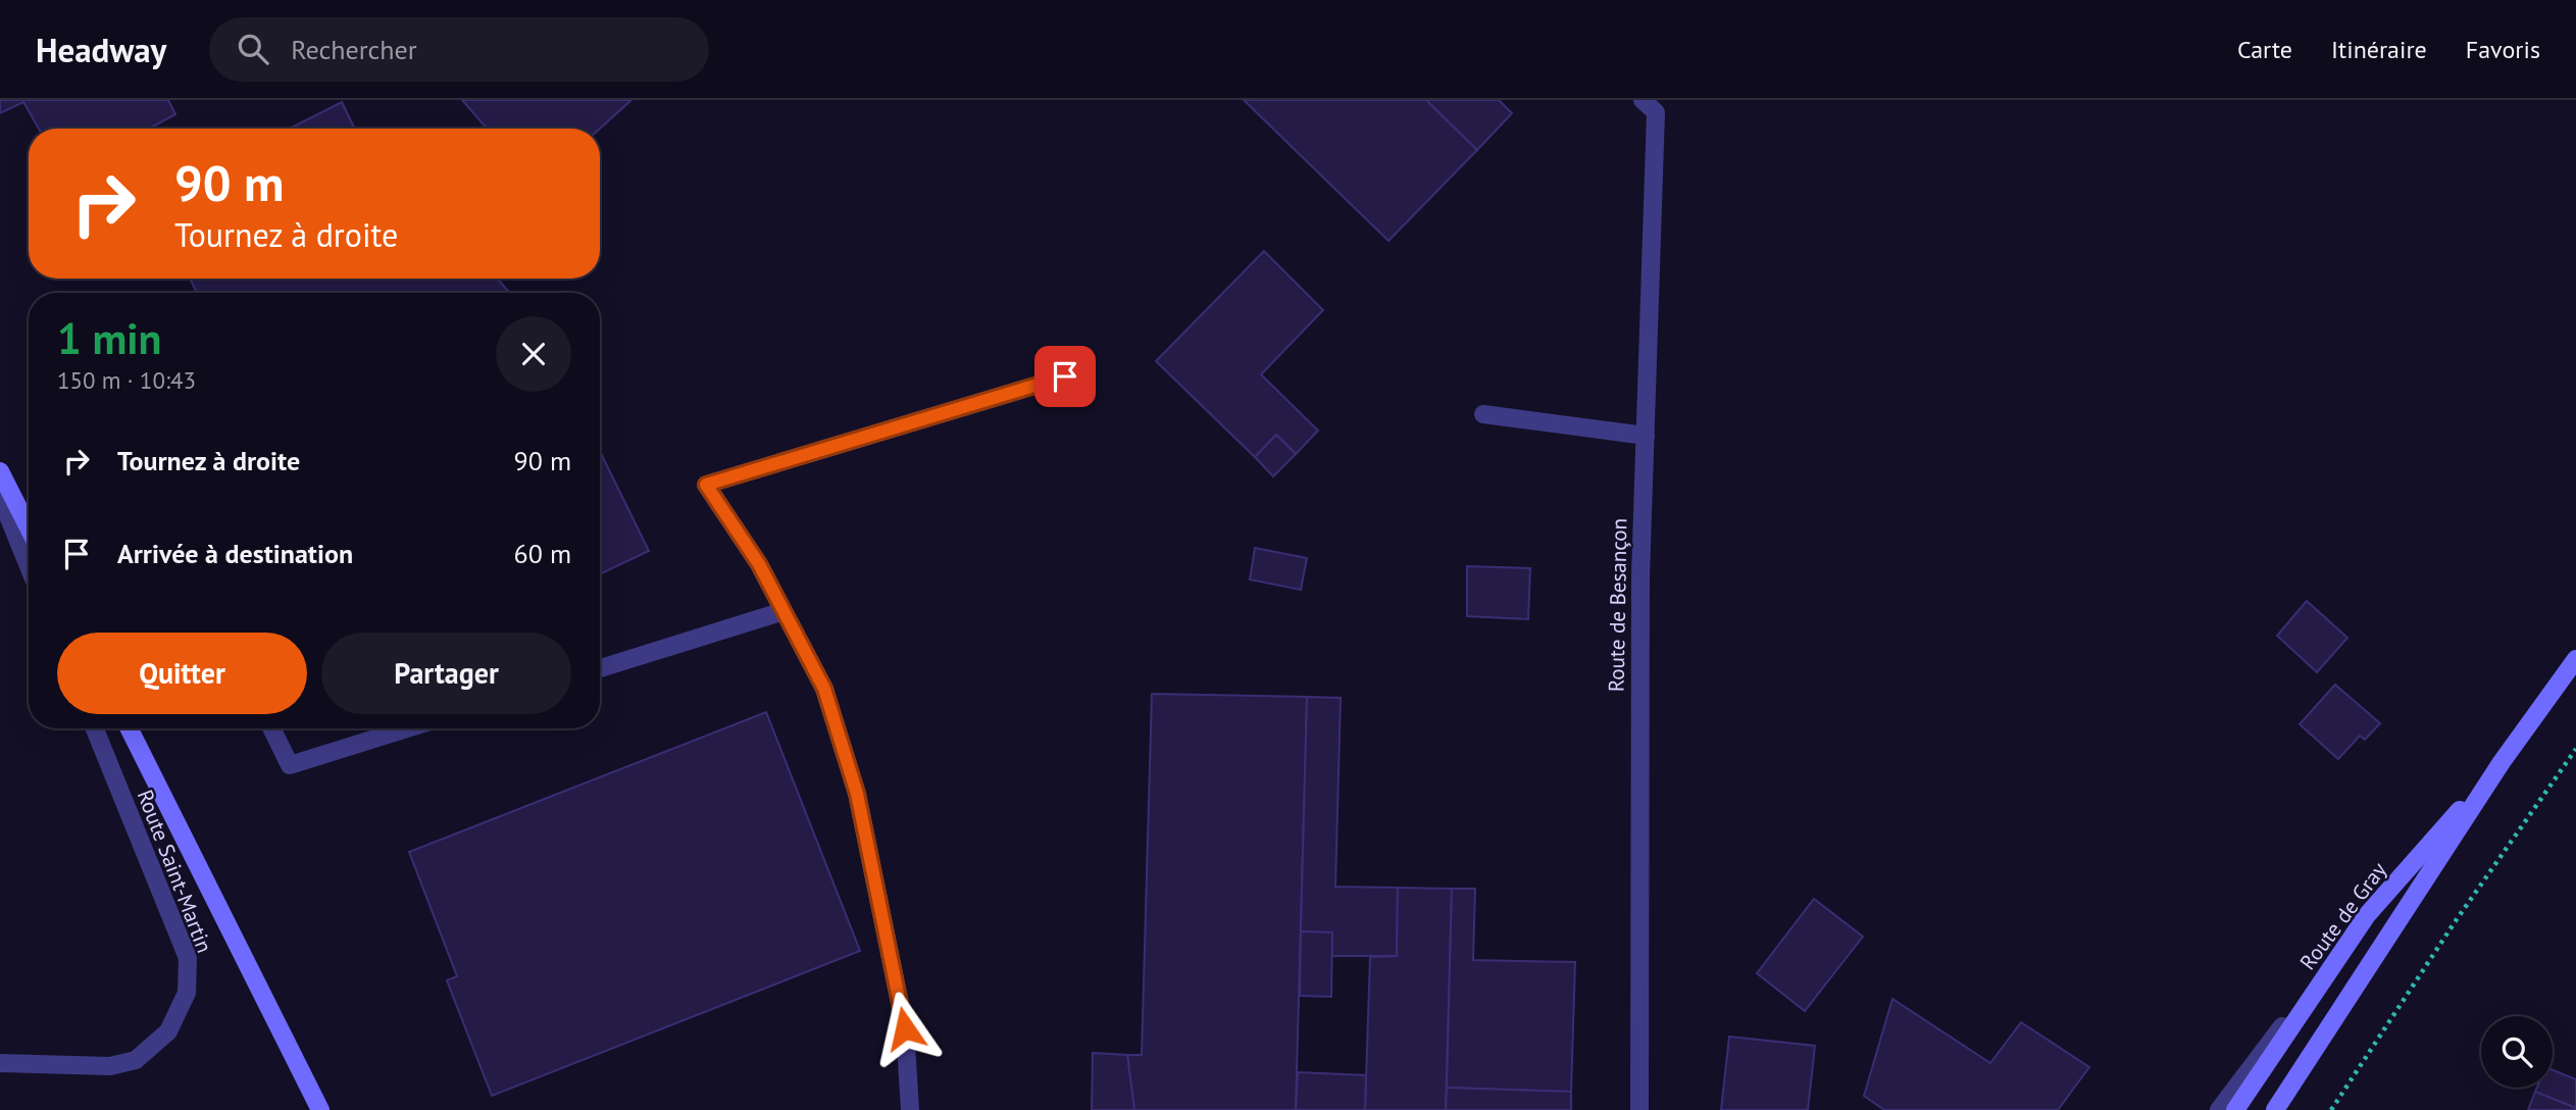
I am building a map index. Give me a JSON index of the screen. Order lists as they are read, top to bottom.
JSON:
{
  "streets": {
    "main road": ["Route de Gray"],
    "street": ["Route de Besançon", "Route Saint-Martin"]
  },
  "page": {
    "header": "Headway",
    "search": "Rechercher",
    "nav": ["Carte", "Itinéraire", "Favoris"],
    "turn": ["90 m", "Tournez à droite"],
    "heading": ["1 min", "150 m · 10:43"],
    "list": [
      {
        "name": "Tournez à droite",
        "value": "90 m"
      },
      {
        "name": "Arrivée à destination",
        "value": "60 m"
      }
    ],
    "buttons": ["Quitter", "Partager"]
  }
}
